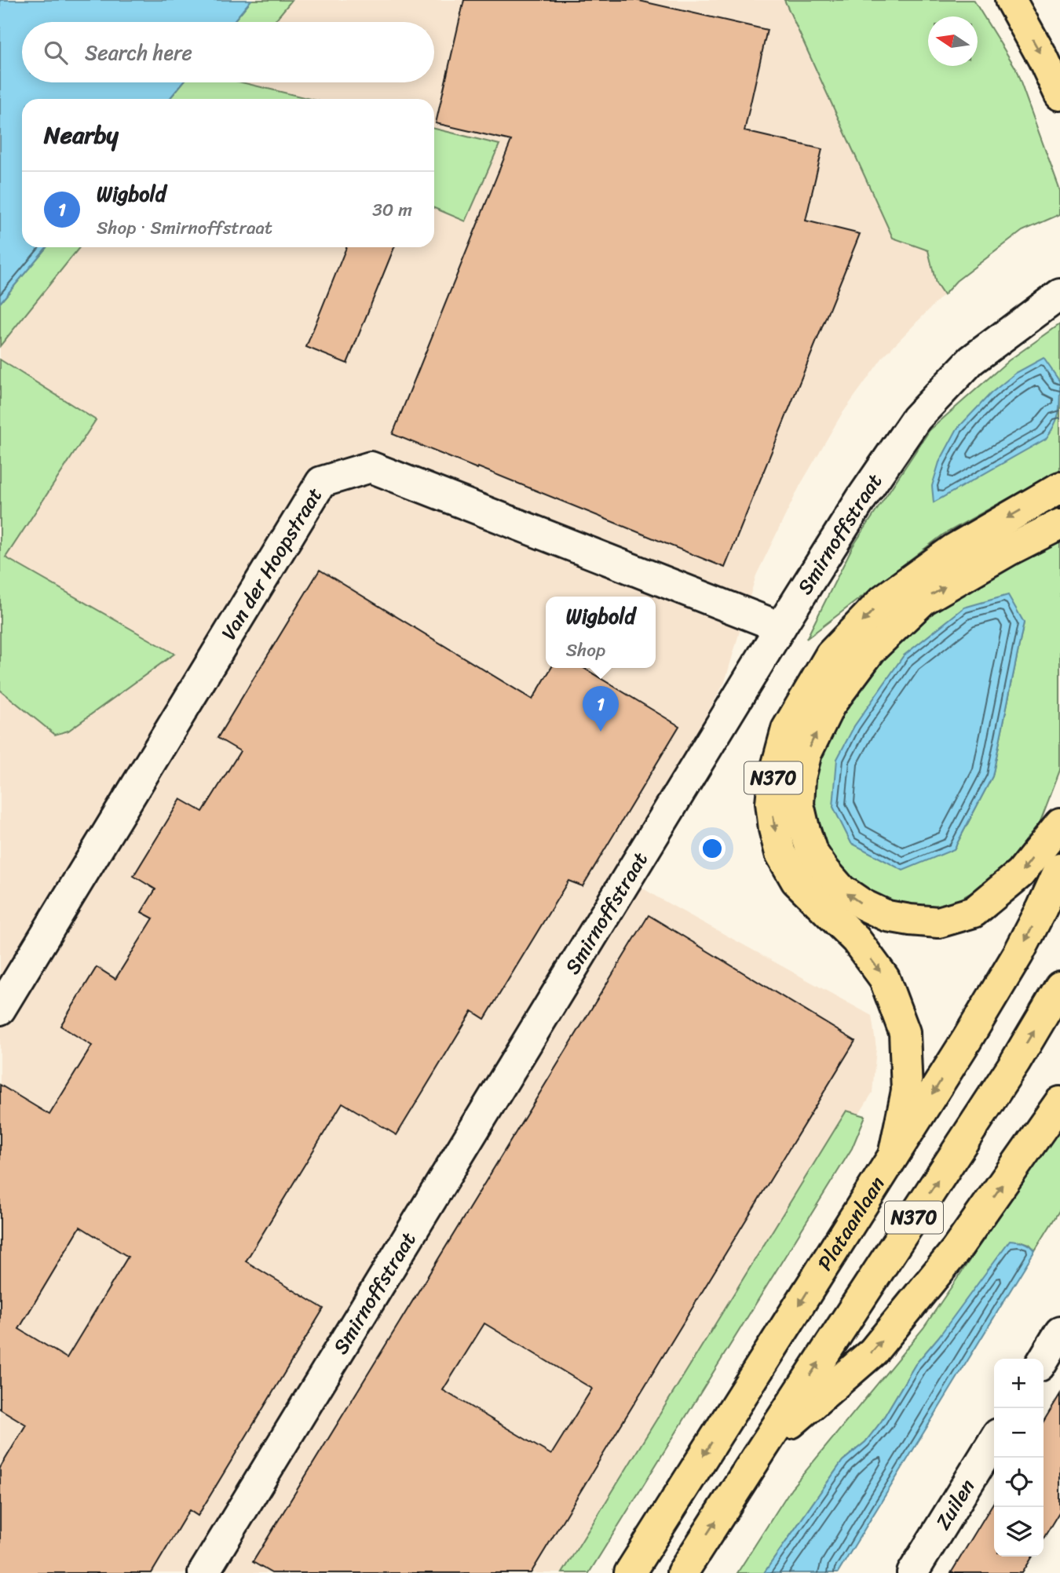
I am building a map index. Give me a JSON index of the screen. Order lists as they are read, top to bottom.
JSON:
{
  "streets": {
    "highway": ["N370", "Plataanlaan"],
    "street": ["Smirnoffstraat", "Van der Hoopstraat", "Zuilen"]
  },
  "crossings": [
    ["Smirnoffstraat", "Van der Hoopstraat"],
    ["N370", "Plataanlaan"]
  ],
  "north": "left",
  "page": {
    "search": "Search here",
    "heading": "Nearby",
    "list": [
      {
        "mark": "1",
        "name": "Wigbold",
        "note": "Shop · Smirnoffstraat",
        "value": "30 m"
      }
    ],
    "popup": ["Wigbold", "Shop"],
    "pins": "1",
    "map_buttons": ["+", "−"]
  }
}
